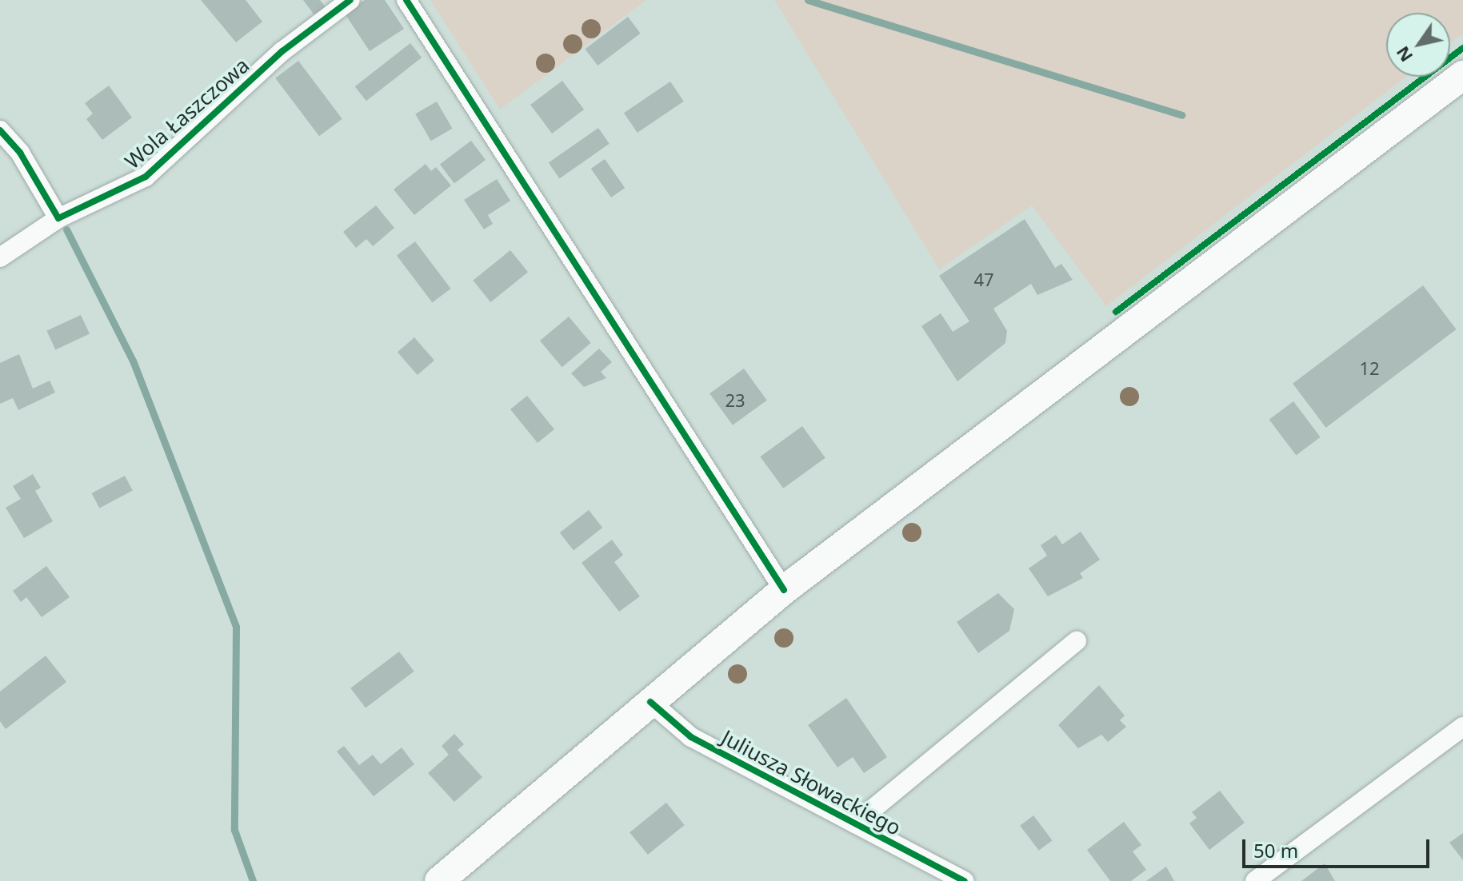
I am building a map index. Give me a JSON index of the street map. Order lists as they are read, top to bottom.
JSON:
{
  "streets": {
    "street": ["Wola Łaszczowa", "Juliusza Słowackiego"]
  },
  "house_numbers": ["47", "12", "23"],
  "scale_bar": "50 m",
  "north": "bottom left"
}
